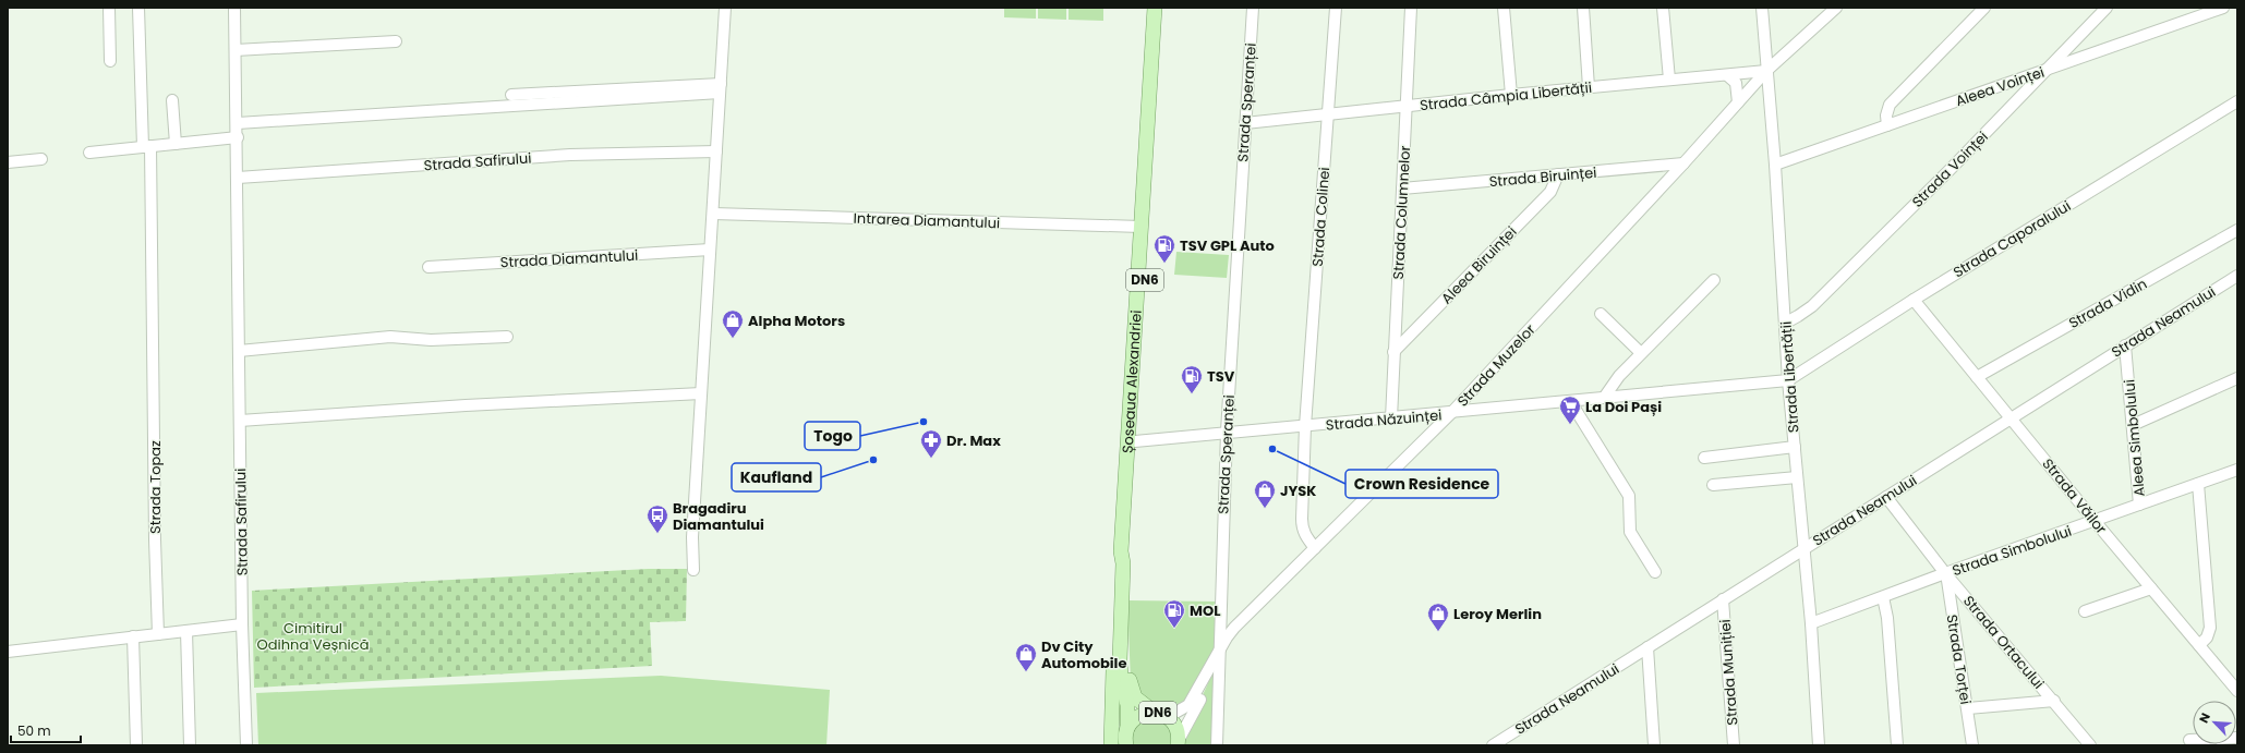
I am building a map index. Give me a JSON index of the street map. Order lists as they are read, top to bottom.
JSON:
{
  "streets": {
    "main road": ["DN6", "Șoseaua Alexandriei"],
    "street": [
      "Aleea Voinței",
      "Strada Câmpia Libertății",
      "Strada Speranței",
      "Strada Safirului",
      "Strada Voinței",
      "Strada Biruinței",
      "Strada Columnelor",
      "Strada Colinei",
      "Intrarea Diamantului",
      "Strada Caporalului",
      "Strada Diamantului",
      "Aleea Biruinței",
      "Strada Vidin",
      "Strada Neamului",
      "Strada Muzelor",
      "Strada Libertății",
      "Strada Năzuinței",
      "Aleea Simbolului",
      "Strada Topaz",
      "Strada Văilor",
      "Strada Simbolului",
      "Strada Ortacului",
      "Strada Torței",
      "Strada Muniției"
    ]
  },
  "crossings": [
    ["Aleea Voinței", "Strada Voinței"],
    ["Aleea Voinței", "Strada Libertății"],
    ["Strada Câmpia Libertății", "Strada Speranței"],
    ["Strada Câmpia Libertății", "Strada Columnelor"],
    ["Strada Câmpia Libertății", "Strada Colinei"],
    ["Strada Câmpia Libertății", "Strada Muzelor"],
    ["Strada Câmpia Libertății", "Strada Libertății"],
    ["Strada Speranței", "Strada Muzelor"],
    ["Strada Speranței", "Strada Năzuinței"],
    ["Strada Voinței", "Strada Libertății"],
    ["Strada Biruinței", "Strada Columnelor"],
    ["Strada Biruinței", "Aleea Biruinței"],
    ["Strada Biruinței", "Strada Muzelor"],
    ["Strada Columnelor", "Aleea Biruinței"],
    ["Strada Columnelor", "Strada Năzuinței"],
    ["Strada Colinei", "Strada Muzelor"],
    ["Strada Colinei", "Strada Năzuinței"],
    ["Intrarea Diamantului", "Șoseaua Alexandriei"],
    ["Strada Caporalului", "Strada Libertății"],
    ["Strada Caporalului", "Strada Năzuinței"],
    ["Strada Caporalului", "Strada Văilor"],
    ["DN6", "Șoseaua Alexandriei"],
    ["Strada Vidin", "Strada Văilor"],
    ["Strada Neamului", "Strada Libertății"],
    ["Strada Neamului", "Aleea Simbolului"],
    ["Strada Neamului", "Strada Văilor"],
    ["Strada Neamului", "Strada Ortacului"],
    ["Strada Neamului", "Strada Muniției"],
    ["Strada Muzelor", "Strada Libertății"],
    ["Strada Muzelor", "Strada Năzuinței"],
    ["Strada Libertății", "Strada Năzuinței"],
    ["Strada Libertății", "Strada Simbolului"],
    ["Șoseaua Alexandriei", "Strada Năzuinței"],
    ["Aleea Simbolului", "Strada Simbolului"],
    ["Strada Văilor", "Strada Simbolului"],
    ["Strada Simbolului", "Strada Ortacului"],
    ["Strada Simbolului", "Strada Torței"],
    ["Strada Ortacului", "Strada Torței"]
  ],
  "parks": ["Cimitirul Odihna Veșnică"],
  "places": {
    "fuel station": ["TSV GPL Auto", "TSV", "MOL"],
    "shop": [
      "Alpha Motors",
      "JYSK",
      "Leroy Merlin",
      "Dv City Automobile"
    ],
    "other": ["Togo", "Crown Residence", "Kaufland"],
    "supermarket": ["La Doi Pași"],
    "pharmacy": ["Dr. Max"],
    "bus stop": ["Bragadiru Diamantului"]
  },
  "scale_bar": "50 m",
  "north": "top left"
}
